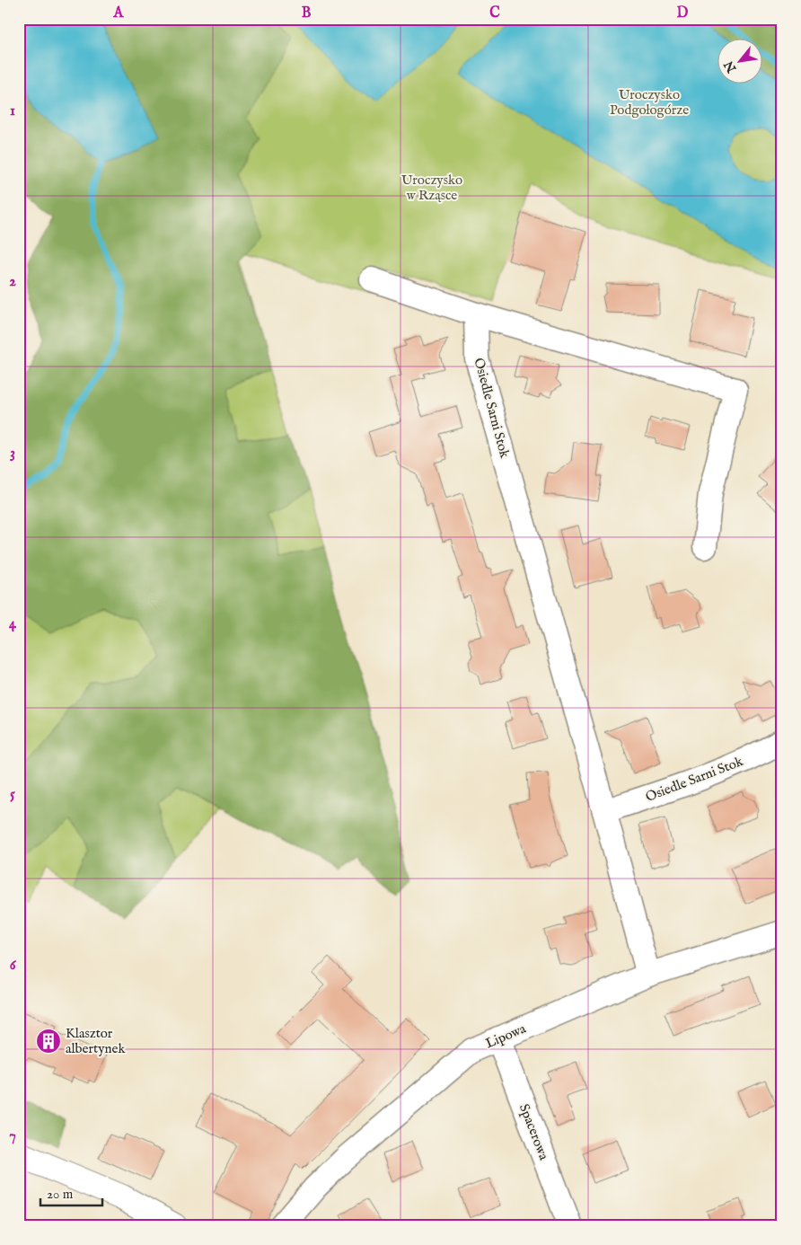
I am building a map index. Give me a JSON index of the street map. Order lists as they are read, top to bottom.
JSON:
{
  "streets": {
    "street": ["Osiedle Sarni Stok", "Lipowa", "Spacerowa"]
  },
  "crossings": [
    ["Osiedle Sarni Stok", "Lipowa"],
    ["Lipowa", "Spacerowa"]
  ],
  "parks": ["Uroczysko Podgołogórze", "Uroczysko w Rząsce"],
  "places": {
    "building": ["Klasztor albertynek"]
  },
  "scale_bar": "20 m",
  "north": "bottom left",
  "grid": {
    "columns": [
      "A",
      "B",
      "C",
      "D"
    ],
    "rows": [
      "1",
      "2",
      "3",
      "4",
      "5",
      "6",
      "7"
    ]
  }
}
